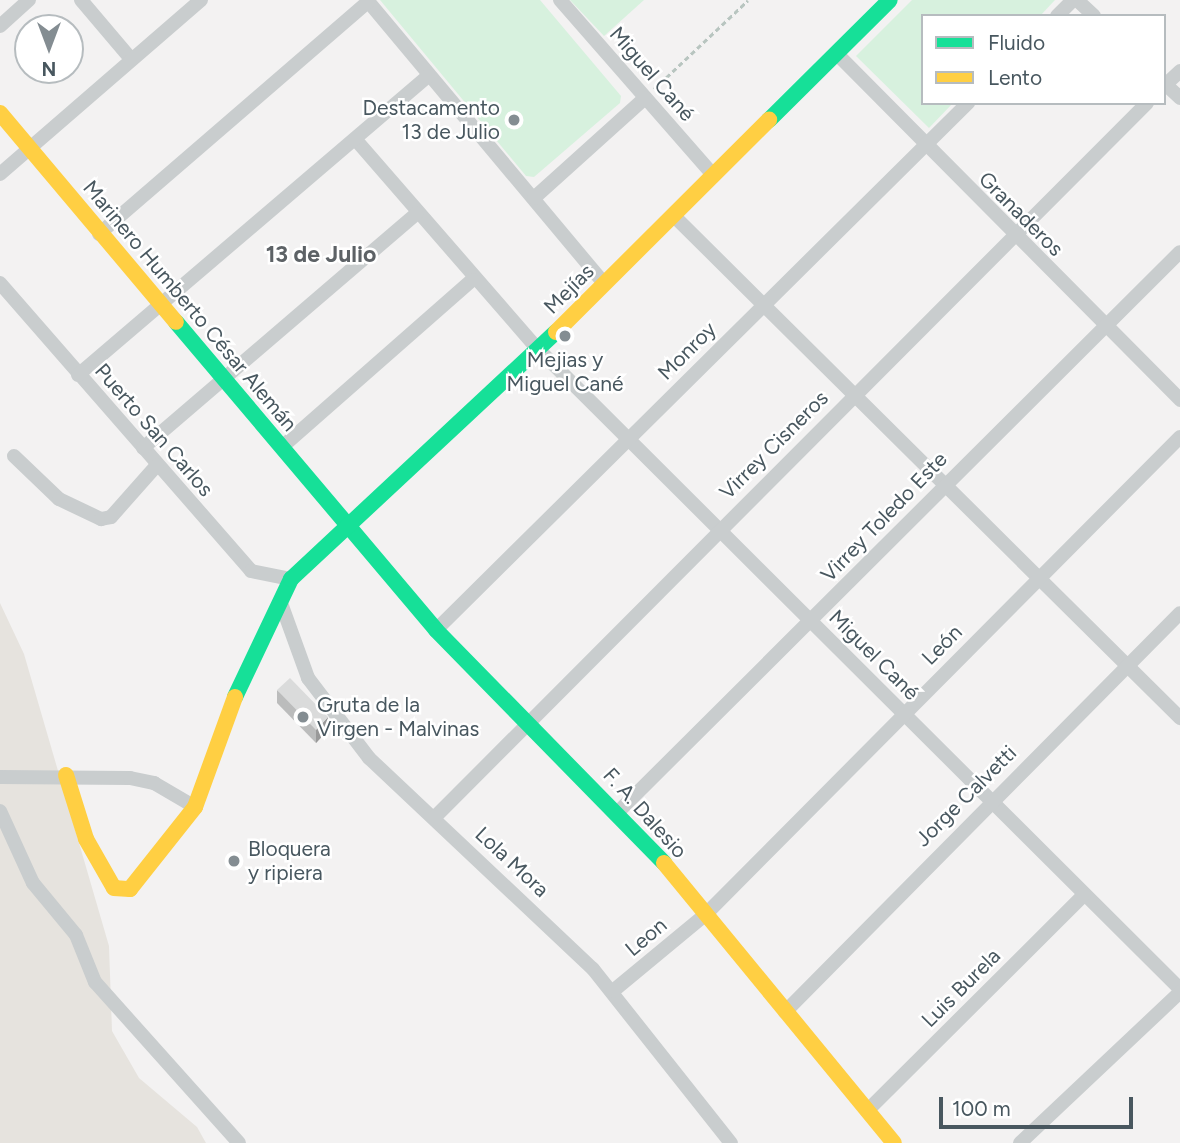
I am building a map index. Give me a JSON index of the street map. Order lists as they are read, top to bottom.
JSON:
{
  "streets": {
    "street": [
      "Miguel Cané",
      "Granaderos",
      "Mejías",
      "Marinero Humberto César Alemán",
      "Monroy",
      "Puerto San Carlos",
      "Virrey Cisneros",
      "Virrey Toledo Este",
      "León",
      "Jorge Calvetti",
      "F. A. Dalesio",
      "Lola Mora",
      "Leon",
      "Luis Burela"
    ]
  },
  "crossings": [
    ["Miguel Cané", "Mejías"],
    ["Miguel Cané", "Monroy"],
    ["Miguel Cané", "Virrey Cisneros"],
    ["Miguel Cané", "Virrey Toledo Este"],
    ["Miguel Cané", "León"],
    ["Miguel Cané", "Jorge Calvetti"],
    ["Miguel Cané", "Luis Burela"],
    ["Granaderos", "Mejías"],
    ["Granaderos", "Monroy"],
    ["Granaderos", "Virrey Cisneros"],
    ["Granaderos", "Virrey Toledo Este"],
    ["Mejías", "Marinero Humberto César Alemán"],
    ["Mejías", "Puerto San Carlos"],
    ["Mejías", "F. A. Dalesio"],
    ["Mejías", "Lola Mora"],
    ["Marinero Humberto César Alemán", "F. A. Dalesio"],
    ["Monroy", "F. A. Dalesio"],
    ["Virrey Cisneros", "F. A. Dalesio"],
    ["Virrey Cisneros", "Lola Mora"],
    ["Virrey Toledo Este", "F. A. Dalesio"],
    ["León", "F. A. Dalesio"],
    ["León", "Leon"],
    ["Jorge Calvetti", "F. A. Dalesio"],
    ["F. A. Dalesio", "Leon"],
    ["F. A. Dalesio", "Luis Burela"],
    ["Lola Mora", "Leon"]
  ],
  "districts": ["13 de Julio"],
  "places": [
    "Destacamento 13 de Julio",
    "Mejias y Miguel Cané",
    "Gruta de la Virgen - Malvinas",
    "Bloquera y ripiera"
  ],
  "legend": ["Fluido", "Lento"],
  "scale_bar": "100 m",
  "north": "bottom"
}
